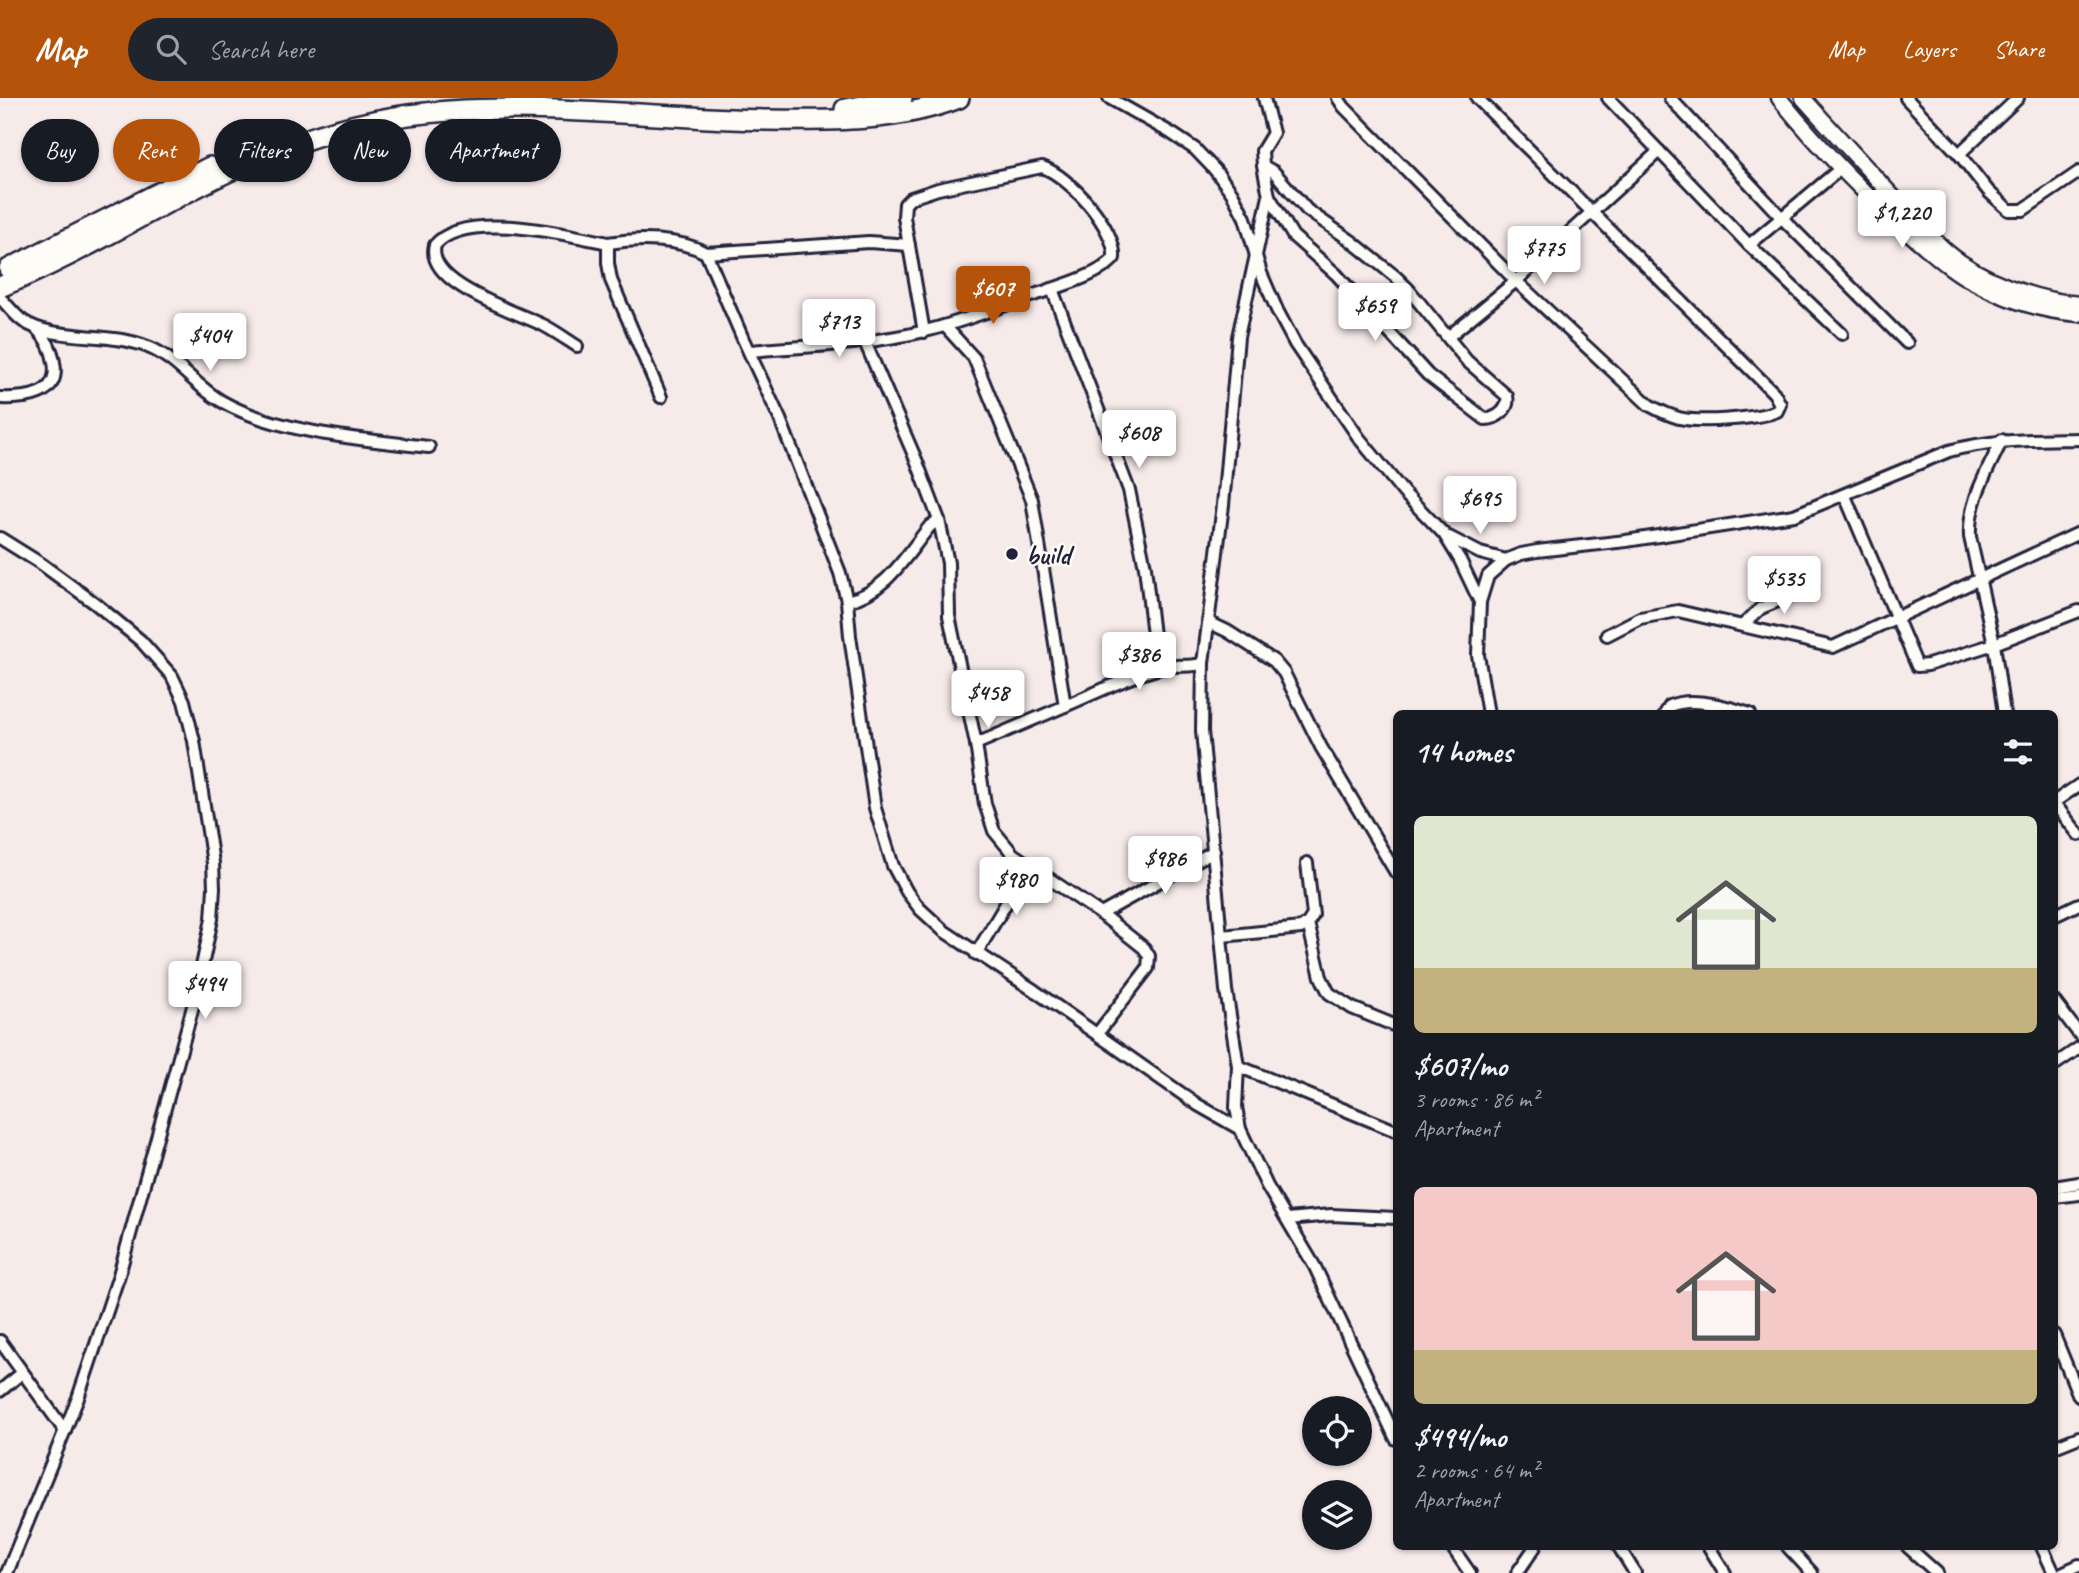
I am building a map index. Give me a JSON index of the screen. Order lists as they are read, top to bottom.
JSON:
{
  "places": ["build"],
  "page": {
    "header": "Map",
    "search": "Search here",
    "nav": ["Map", "Layers", "Share"],
    "chip": [
      "Buy",
      "Rent",
      "Filters",
      "New",
      "Apartment"
    ],
    "price": [
      "$1,220",
      "$775",
      "$607",
      "$659",
      "$713",
      "$404",
      "$608",
      "$695",
      "$535",
      "$386",
      "$458",
      "$986",
      "$980",
      "$494"
    ],
    "heading": "14 homes",
    "list": [
      {
        "name": "$607/mo",
        "note": "3 rooms · 86 m² · Apartment"
      },
      {
        "name": "$494/mo",
        "note": "2 rooms · 64 m² · Apartment"
      }
    ]
  }
}
